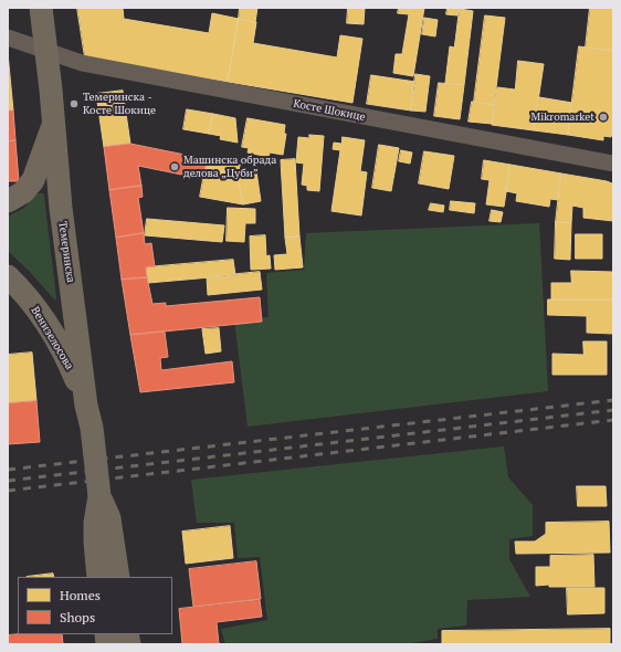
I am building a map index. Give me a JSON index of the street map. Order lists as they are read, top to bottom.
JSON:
{
  "streets": {
    "main road": ["Темеринска", "Венизелосова"],
    "street": ["Косте Шокице"]
  },
  "crossings": [
    ["Косте Шокице", "Темеринска"],
    ["Темеринска", "Венизелосова"]
  ],
  "places": ["Темеринска - Косте Шокице", "Mikromarket", "Машинска обрада делова „Цуби”"],
  "legend": ["Homes", "Shops"]
}
